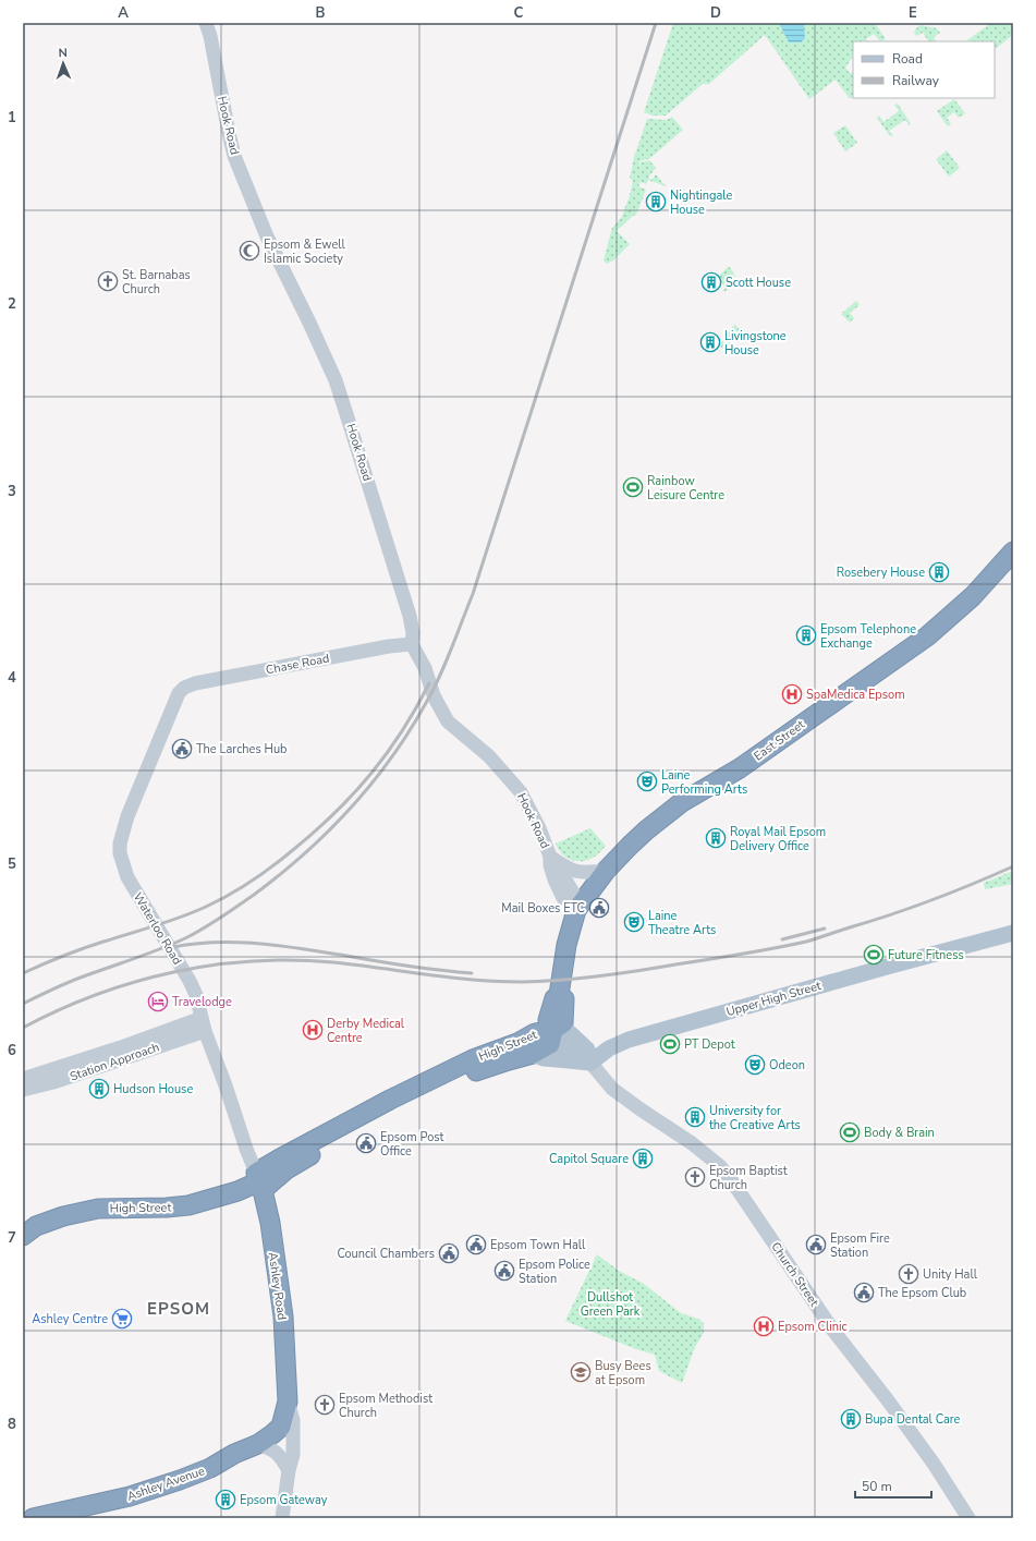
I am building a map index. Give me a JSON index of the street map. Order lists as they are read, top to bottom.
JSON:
{
  "streets": {
    "highway": [
      "East Street",
      "High Street",
      "Ashley Road",
      "Ashley Avenue"
    ],
    "main road": [
      "Hook Road",
      "Chase Road",
      "Waterloo Road",
      "Upper High Street",
      "Station Approach",
      "Church Street"
    ]
  },
  "crossings": [
    ["Hook Road", "Chase Road"],
    ["Hook Road", "East Street"],
    ["Chase Road", "Waterloo Road"],
    ["East Street", "High Street"],
    ["Waterloo Road", "High Street"],
    ["Waterloo Road", "Station Approach"],
    ["Waterloo Road", "Ashley Road"],
    ["Upper High Street", "Church Street"],
    ["High Street", "Ashley Road"],
    ["Ashley Road", "Ashley Avenue"]
  ],
  "districts": ["EPSOM"],
  "parks": ["Dullshot Green Park"],
  "places": {
    "building": [
      "Nightingale House",
      "Scott House",
      "Livingstone House",
      "Rosebery House",
      "Epsom Telephone Exchange",
      "Royal Mail Epsom Delivery Office",
      "Hudson House",
      "University for the Creative Arts",
      "Capitol Square",
      "Bupa Dental Care",
      "Epsom Gateway"
    ],
    "mosque": ["Epsom & Ewell Islamic Society"],
    "church": [
      "St. Barnabas Church",
      "Epsom Baptist Church",
      "Unity Hall",
      "Epsom Methodist Church"
    ],
    "sports": [
      "Rainbow Leisure Centre",
      "Future Fitness",
      "PT Depot",
      "Body & Brain"
    ],
    "hospital": ["SpaMedica Epsom", "Derby Medical Centre", "Epsom Clinic"],
    "public building": [
      "The Larches Hub",
      "Mail Boxes ETC",
      "Epsom Post Office",
      "Epsom Town Hall",
      "Epsom Fire Station",
      "Council Chambers",
      "Epsom Police Station",
      "The Epsom Club"
    ],
    "theatre": ["Laine Performing Arts", "Laine Theatre Arts", "Odeon"],
    "hotel": ["Travelodge"],
    "supermarket": ["Ashley Centre"],
    "school or university": ["Busy Bees at Epsom"]
  },
  "legend": ["Road", "Railway"],
  "scale_bar": "50 m",
  "north": "top",
  "grid": {
    "columns": [
      "A",
      "B",
      "C",
      "D",
      "E"
    ],
    "rows": [
      "1",
      "2",
      "3",
      "4",
      "5",
      "6",
      "7",
      "8"
    ]
  }
}
